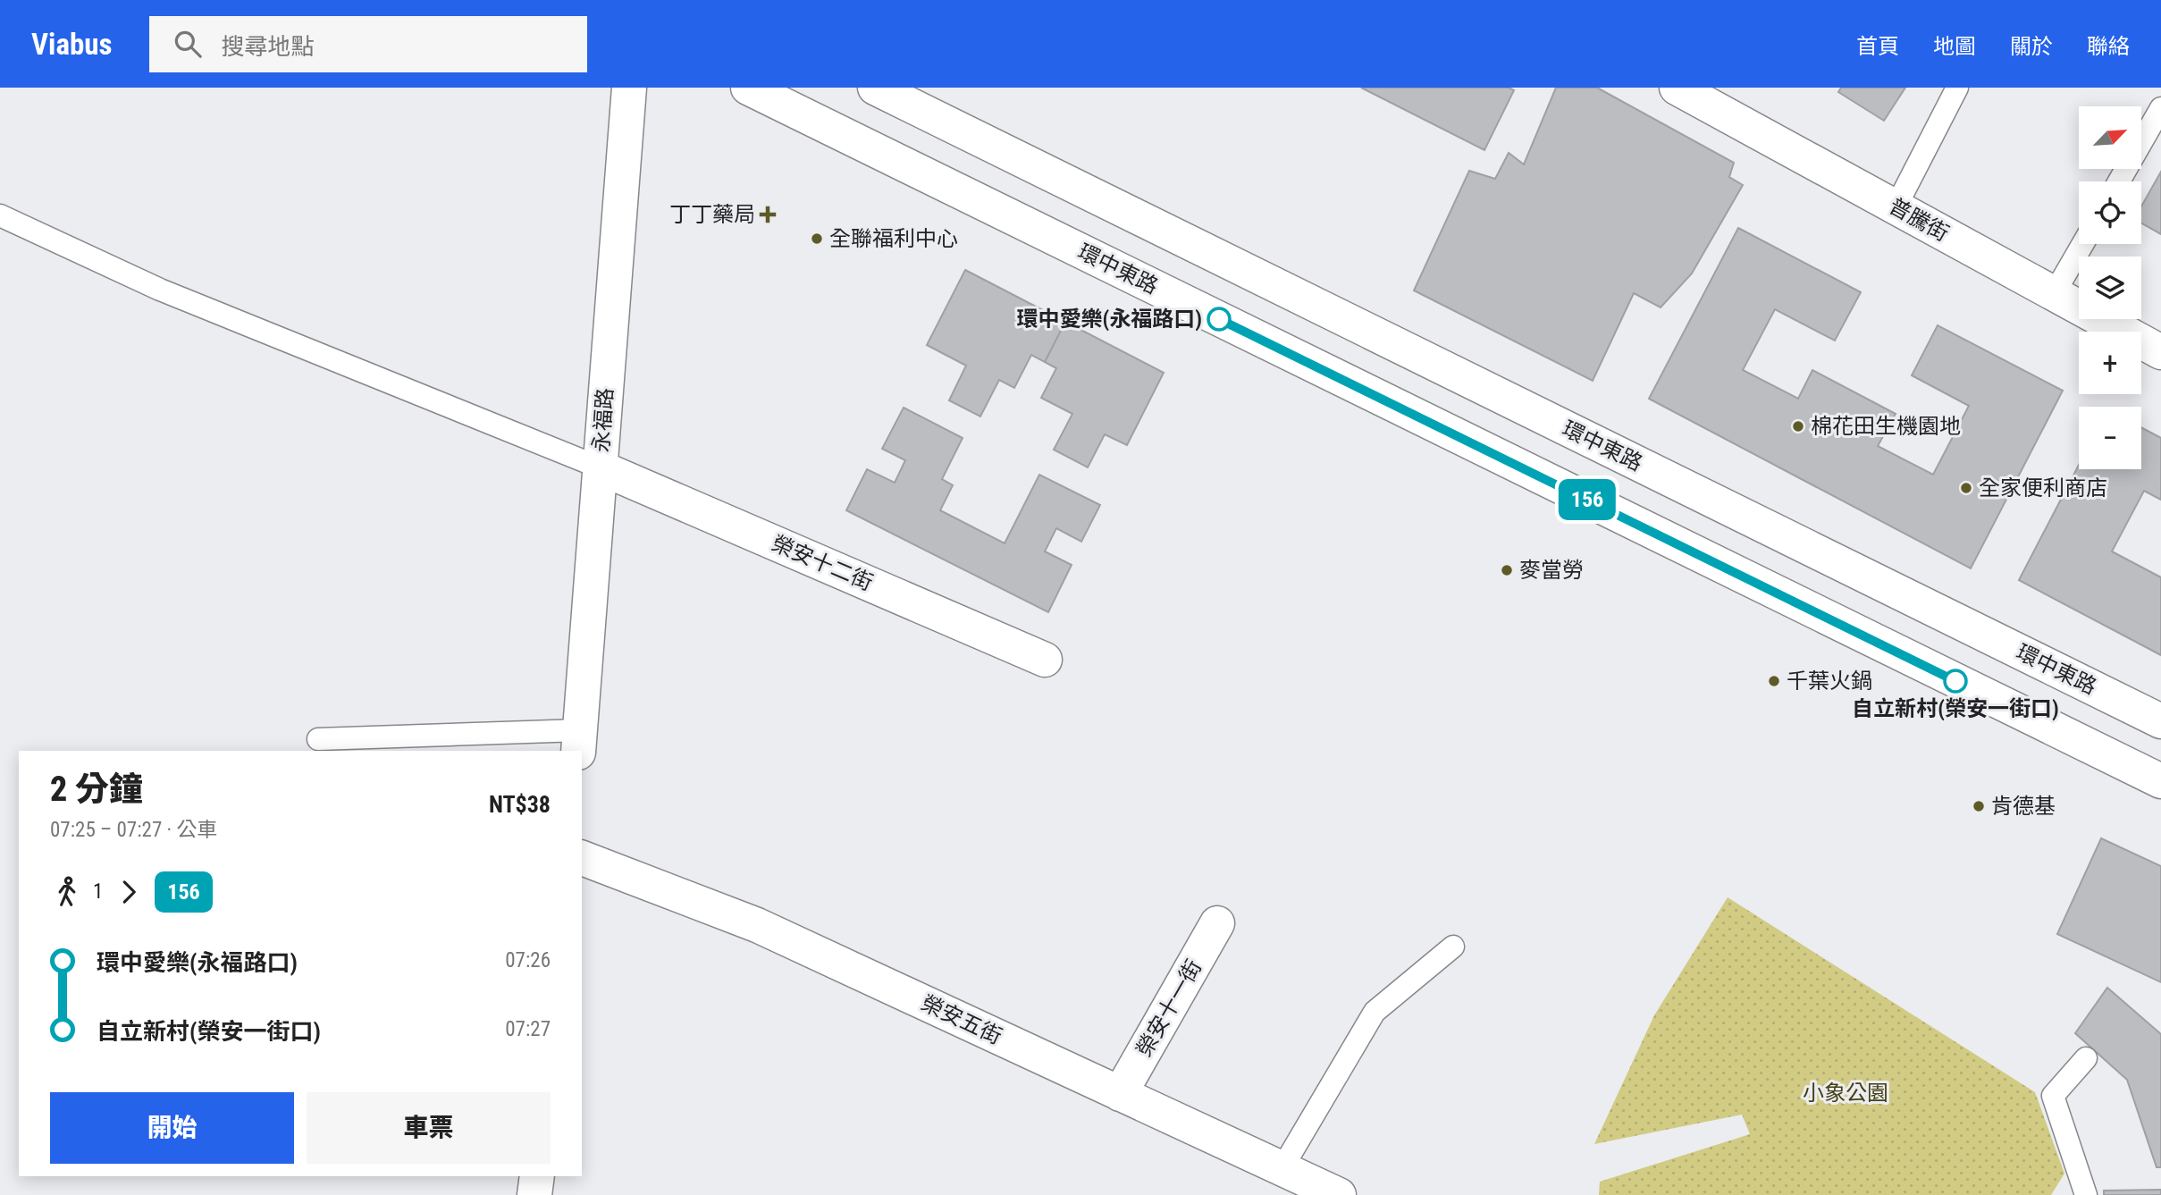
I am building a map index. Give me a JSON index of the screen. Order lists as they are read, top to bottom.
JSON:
{
  "streets": {
    "street": [
      "普騰街",
      "環中東路",
      "永福路",
      "榮安十二街",
      "榮安十一街",
      "榮安五街"
    ]
  },
  "crossings": [
    ["永福路", "榮安十二街"],
    ["榮安十一街", "榮安五街"]
  ],
  "parks": ["小象公園"],
  "places": {
    "health": ["丁丁藥局"],
    "other": [
      "全聯福利中心",
      "環中愛樂(永福路口)",
      "棉花田生機園地",
      "全家便利商店",
      "麥當勞",
      "千葉火鍋",
      "自立新村(榮安一街口)",
      "肯德基"
    ]
  },
  "lines": ["bus line 156"],
  "north": "top right",
  "page": {
    "header": "Viabus",
    "search": "搜尋地點",
    "nav": [
      "首頁",
      "地圖",
      "關於",
      "聯絡"
    ],
    "on_map": "156",
    "map_buttons": ["+", "−"],
    "heading": ["2 分鐘", "07:25 – 07:27 · 公車", "NT$38"],
    "legs": ["1", "156"],
    "list": [
      {
        "name": "環中愛樂(永福路口)",
        "value": "07:26"
      },
      {
        "name": "自立新村(榮安一街口)",
        "value": "07:27"
      }
    ],
    "buttons": ["開始", "車票"]
  }
}
